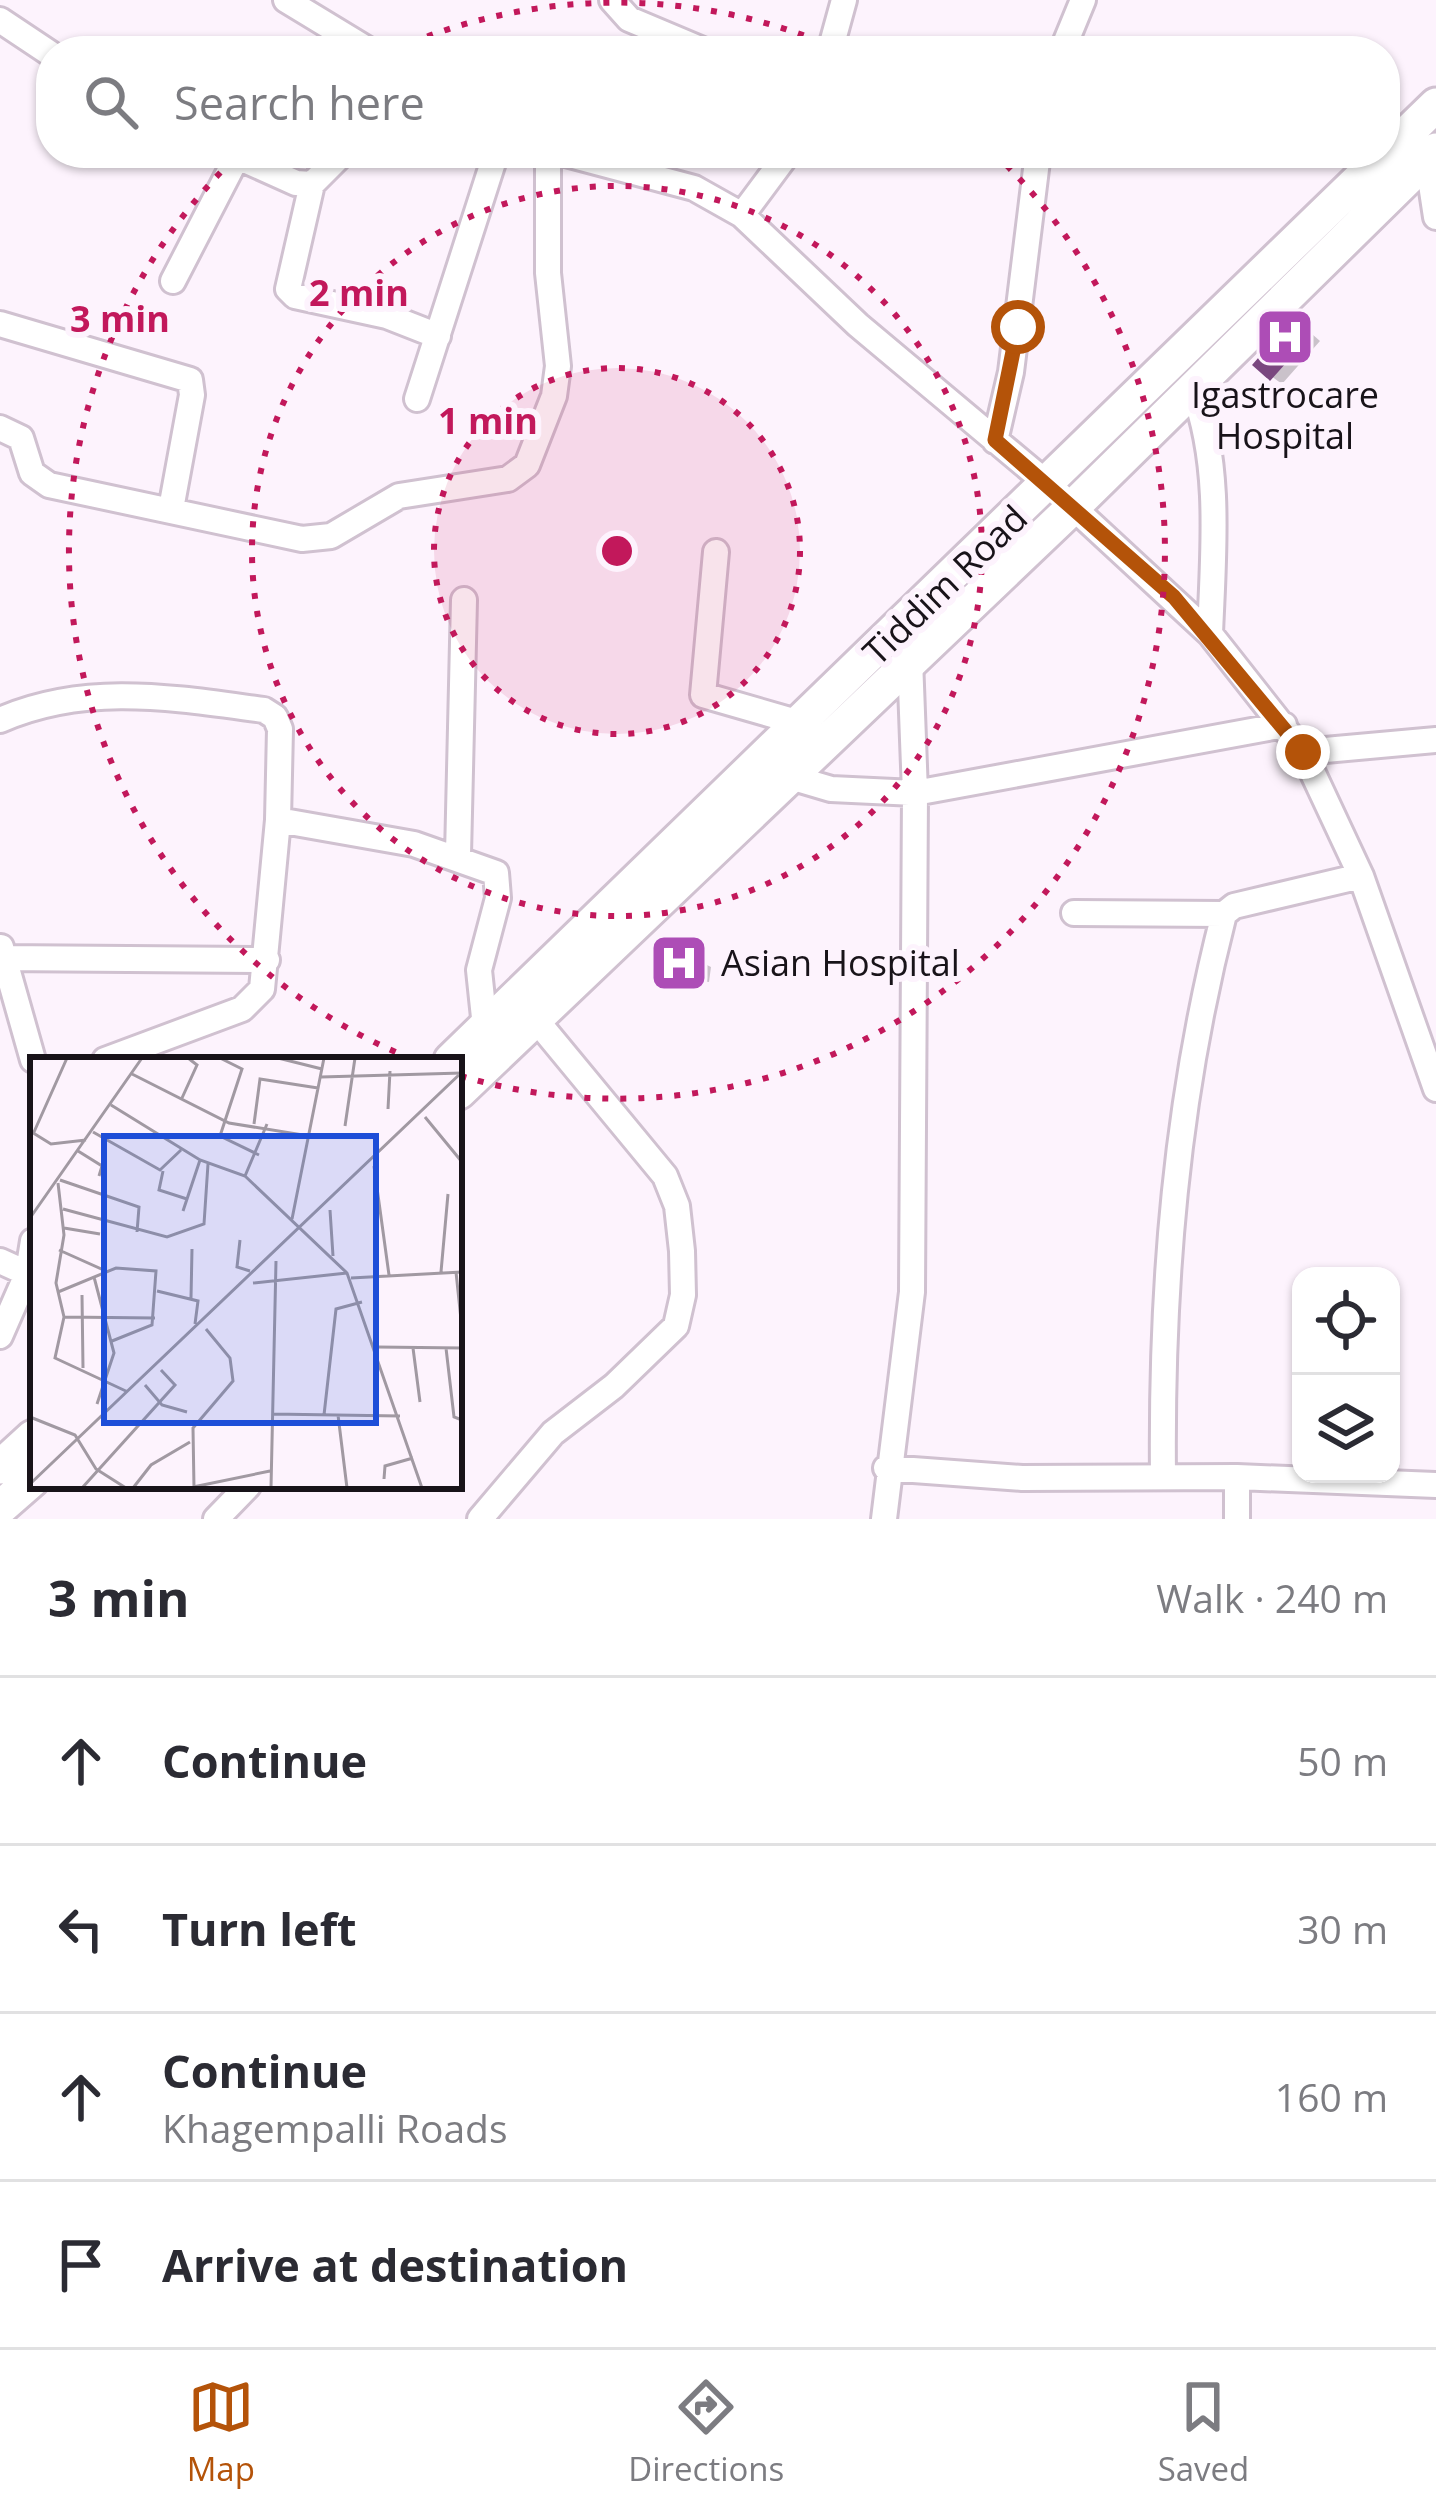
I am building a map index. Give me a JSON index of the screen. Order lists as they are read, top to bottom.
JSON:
{
  "streets": {
    "highway": ["Tiddim Road"]
  },
  "places": {
    "hospital": ["Igastrocare Hospital", "Asian Hospital"]
  },
  "page": {
    "search": "Search here",
    "heading": ["3 min", "Walk · 240 m"],
    "list": [
      ["Continue", "50 m"],
      ["Turn left", "30 m"],
      ["Continue", "Khagempalli Roads", "160 m"],
      "Arrive at destination"
    ],
    "nav": ["Map", "Directions", "Saved"]
  },
  "rings": ["2 min", "3 min", "1 min"]
}
